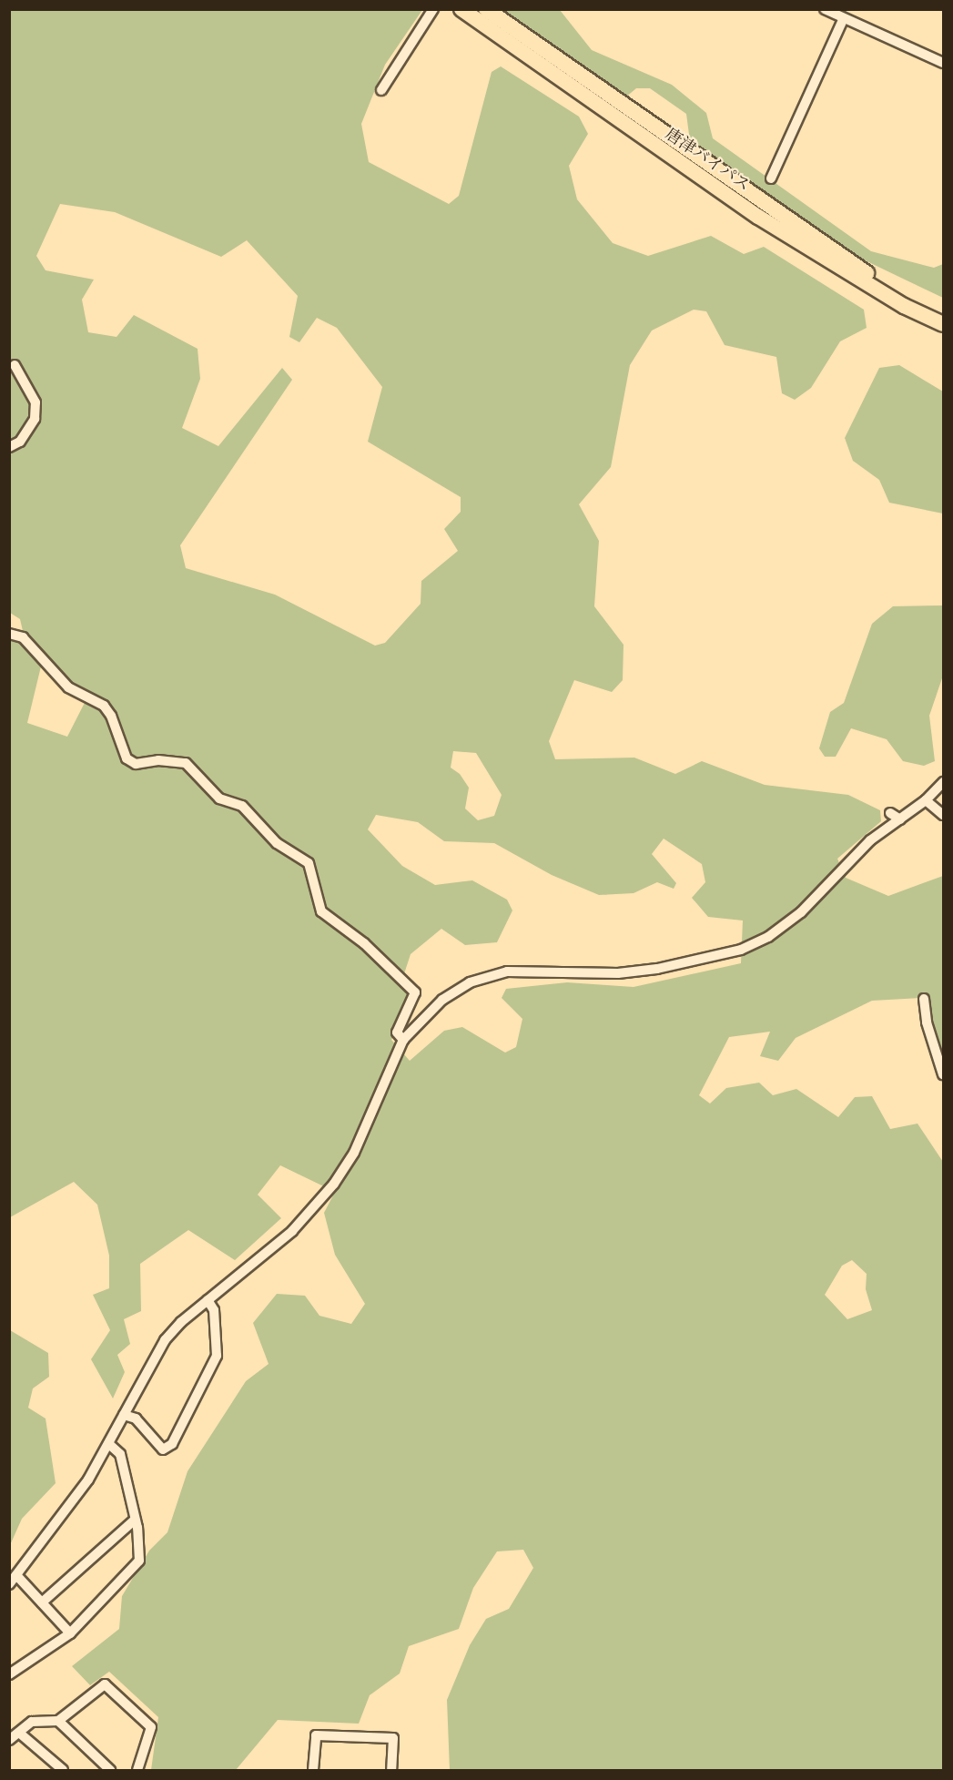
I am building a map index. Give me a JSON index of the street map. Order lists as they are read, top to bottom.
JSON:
{
  "streets": {
    "highway": ["唐津バイパス"]
  }
}
